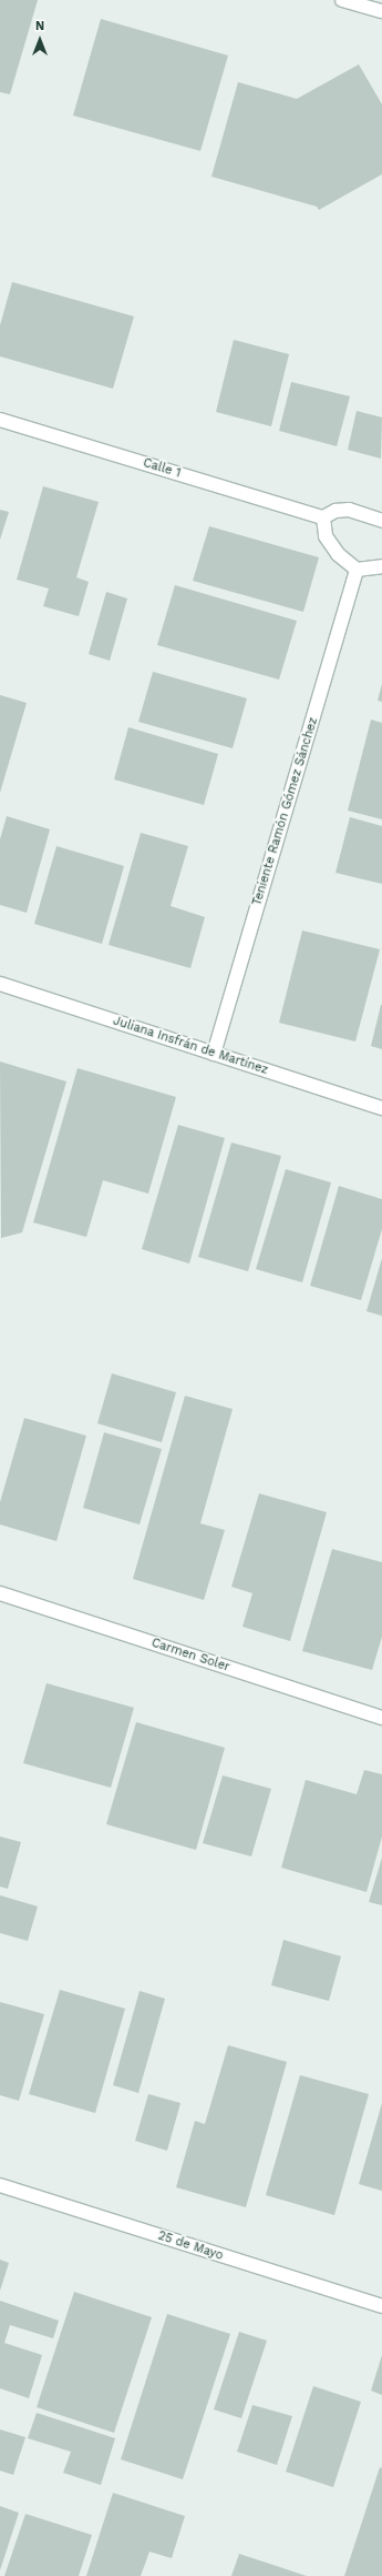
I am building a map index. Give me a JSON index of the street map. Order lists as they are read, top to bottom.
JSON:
{
  "streets": {
    "street": [
      "Calle 1",
      "Teniente Ramón Gómez Sánchez",
      "Juliana Insfrán de Martínez",
      "Carmen Soler",
      "25 de Mayo"
    ]
  },
  "crossings": [
    ["Teniente Ramón Gómez Sánchez", "Juliana Insfrán de Martínez"]
  ],
  "north": "top"
}
